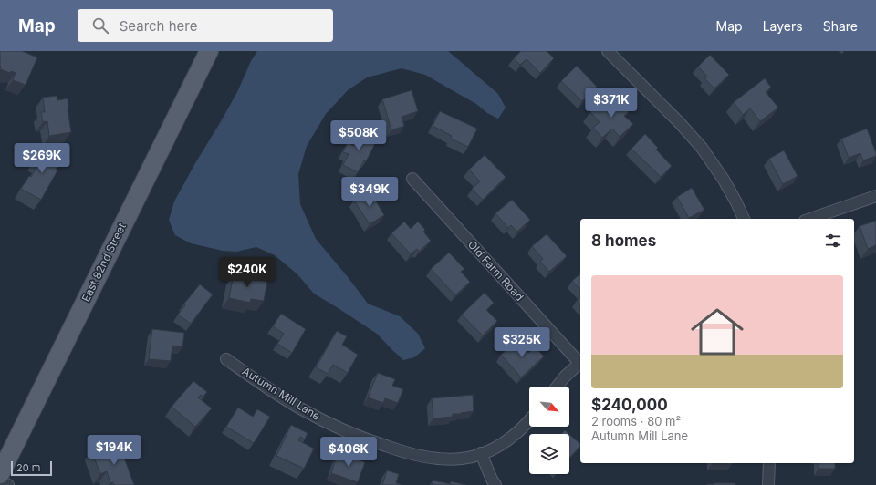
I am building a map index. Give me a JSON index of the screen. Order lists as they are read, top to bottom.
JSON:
{
  "streets": {
    "main road": ["East 82nd Street"],
    "street": ["Old Farm Road", "Autumn Mill Lane"]
  },
  "scale_bar": "20 m",
  "north": "bottom right",
  "page": {
    "header": "Map",
    "search": "Search here",
    "nav": ["Map", "Layers", "Share"],
    "price": [
      "$371K",
      "$508K",
      "$269K",
      "$349K",
      "$240K",
      "$325K",
      "$194K",
      "$406K"
    ],
    "heading": "8 homes",
    "list": [
      {
        "name": "$240,000",
        "note": "2 rooms · 80 m² · Autumn Mill Lane"
      }
    ],
    "scale": "20 m"
  }
}
